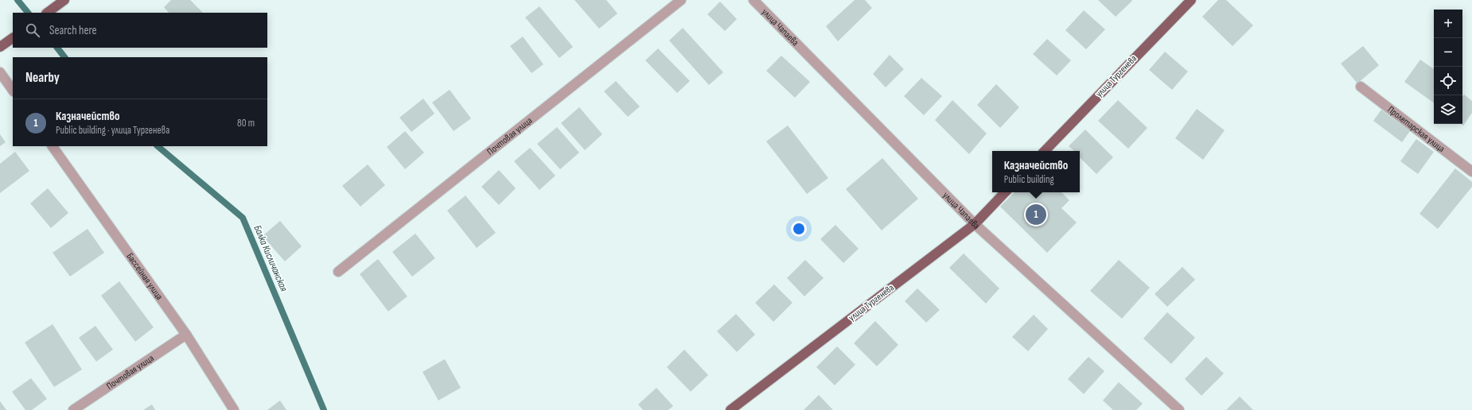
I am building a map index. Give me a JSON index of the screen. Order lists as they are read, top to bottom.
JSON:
{
  "streets": {
    "main road": ["улица Тургенева"],
    "street": [
      "улица Чапаева",
      "Пролетарская улица",
      "Почтовая улица",
      "Бассейная улица"
    ]
  },
  "crossings": [
    ["улица Чапаева", "улица Тургенева"],
    ["Почтовая улица", "Бассейная улица"]
  ],
  "water": ["Балка Кисличанская"],
  "page": {
    "map_buttons": ["+", "−"],
    "search": "Search here",
    "heading": "Nearby",
    "list": [
      {
        "mark": "1",
        "name": "Казначейство",
        "note": "Public building · улица Тургенева",
        "value": "80 m"
      }
    ],
    "popup": ["Казначейство", "Public building"],
    "pins": "1"
  }
}
